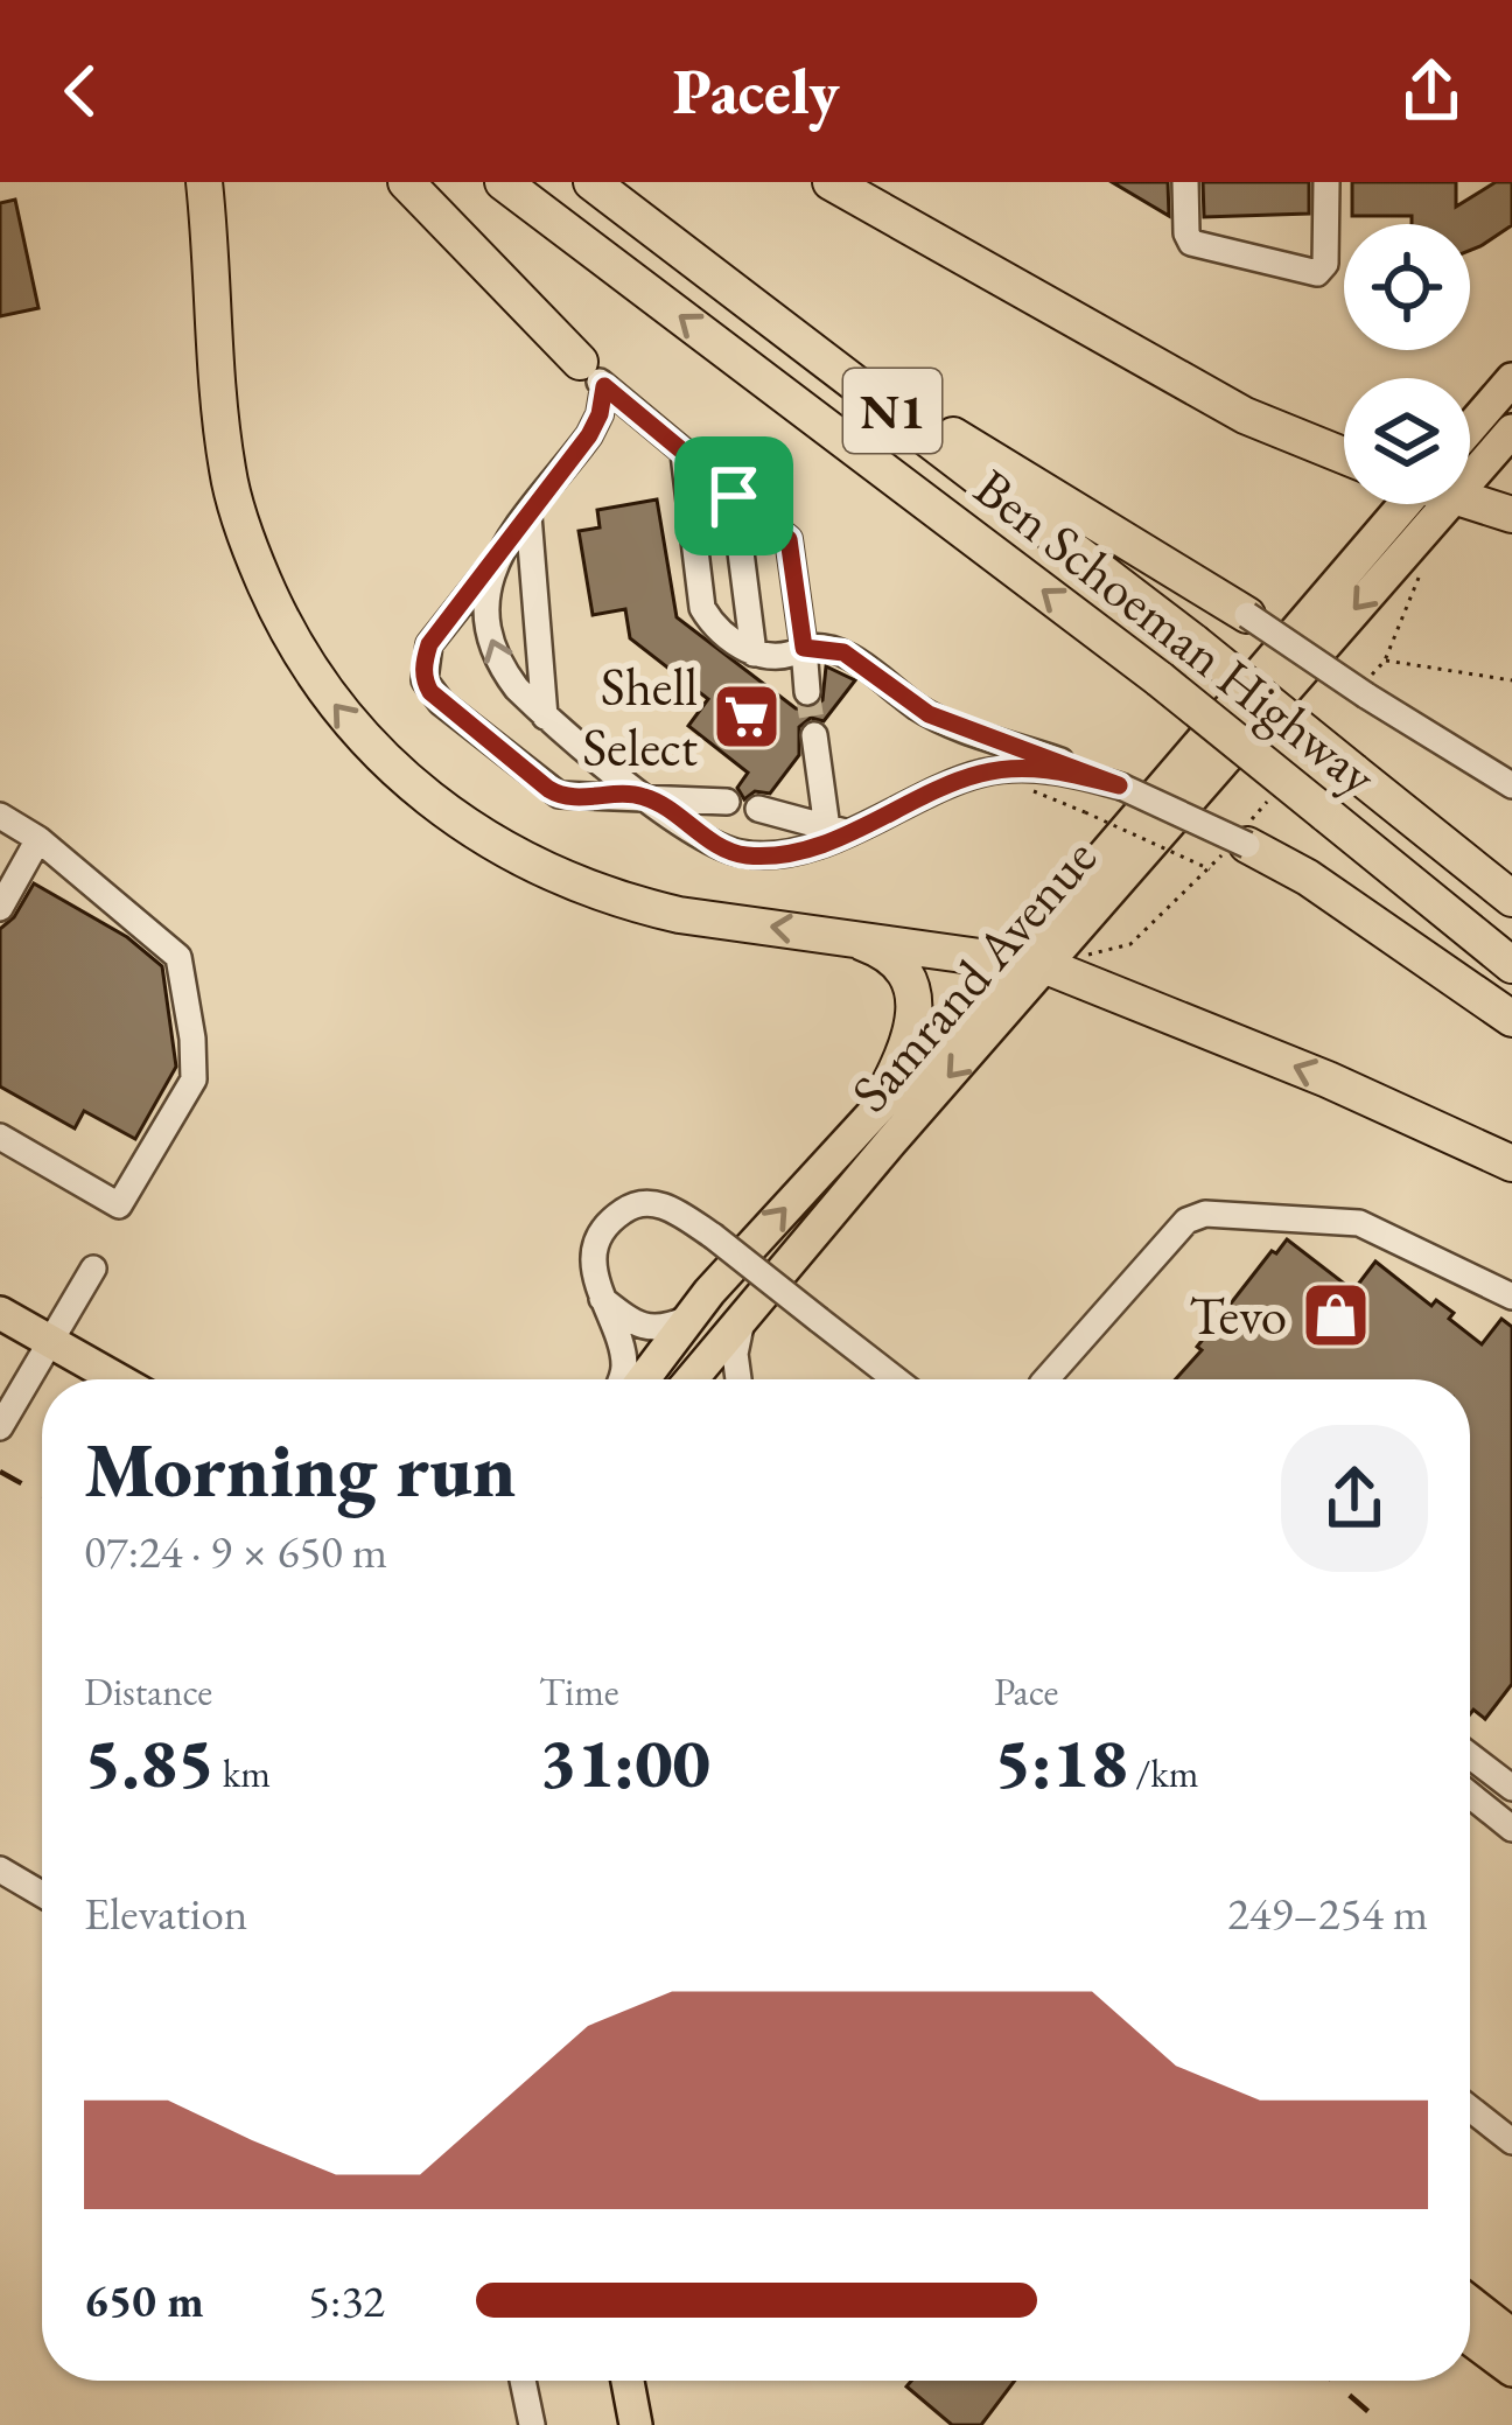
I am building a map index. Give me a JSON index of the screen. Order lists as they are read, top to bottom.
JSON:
{
  "streets": {
    "highway": ["N1", "Ben Schoeman Highway"],
    "main road": ["Samrand Avenue"]
  },
  "places": {
    "supermarket": ["Shell Select"],
    "shop": ["Tevo"]
  },
  "page": {
    "header": "Pacely",
    "heading": ["Morning run", "07:24 · 9 × 650 m"],
    "stats": [
      ["Distance", "5.85 km"],
      ["Time", "31:00"],
      ["Pace", "5:18 /km"]
    ],
    "chart": ["Elevation", "249–254 m"],
    "list": [
      {
        "name": "650 m",
        "note": "5:32"
      }
    ]
  }
}
